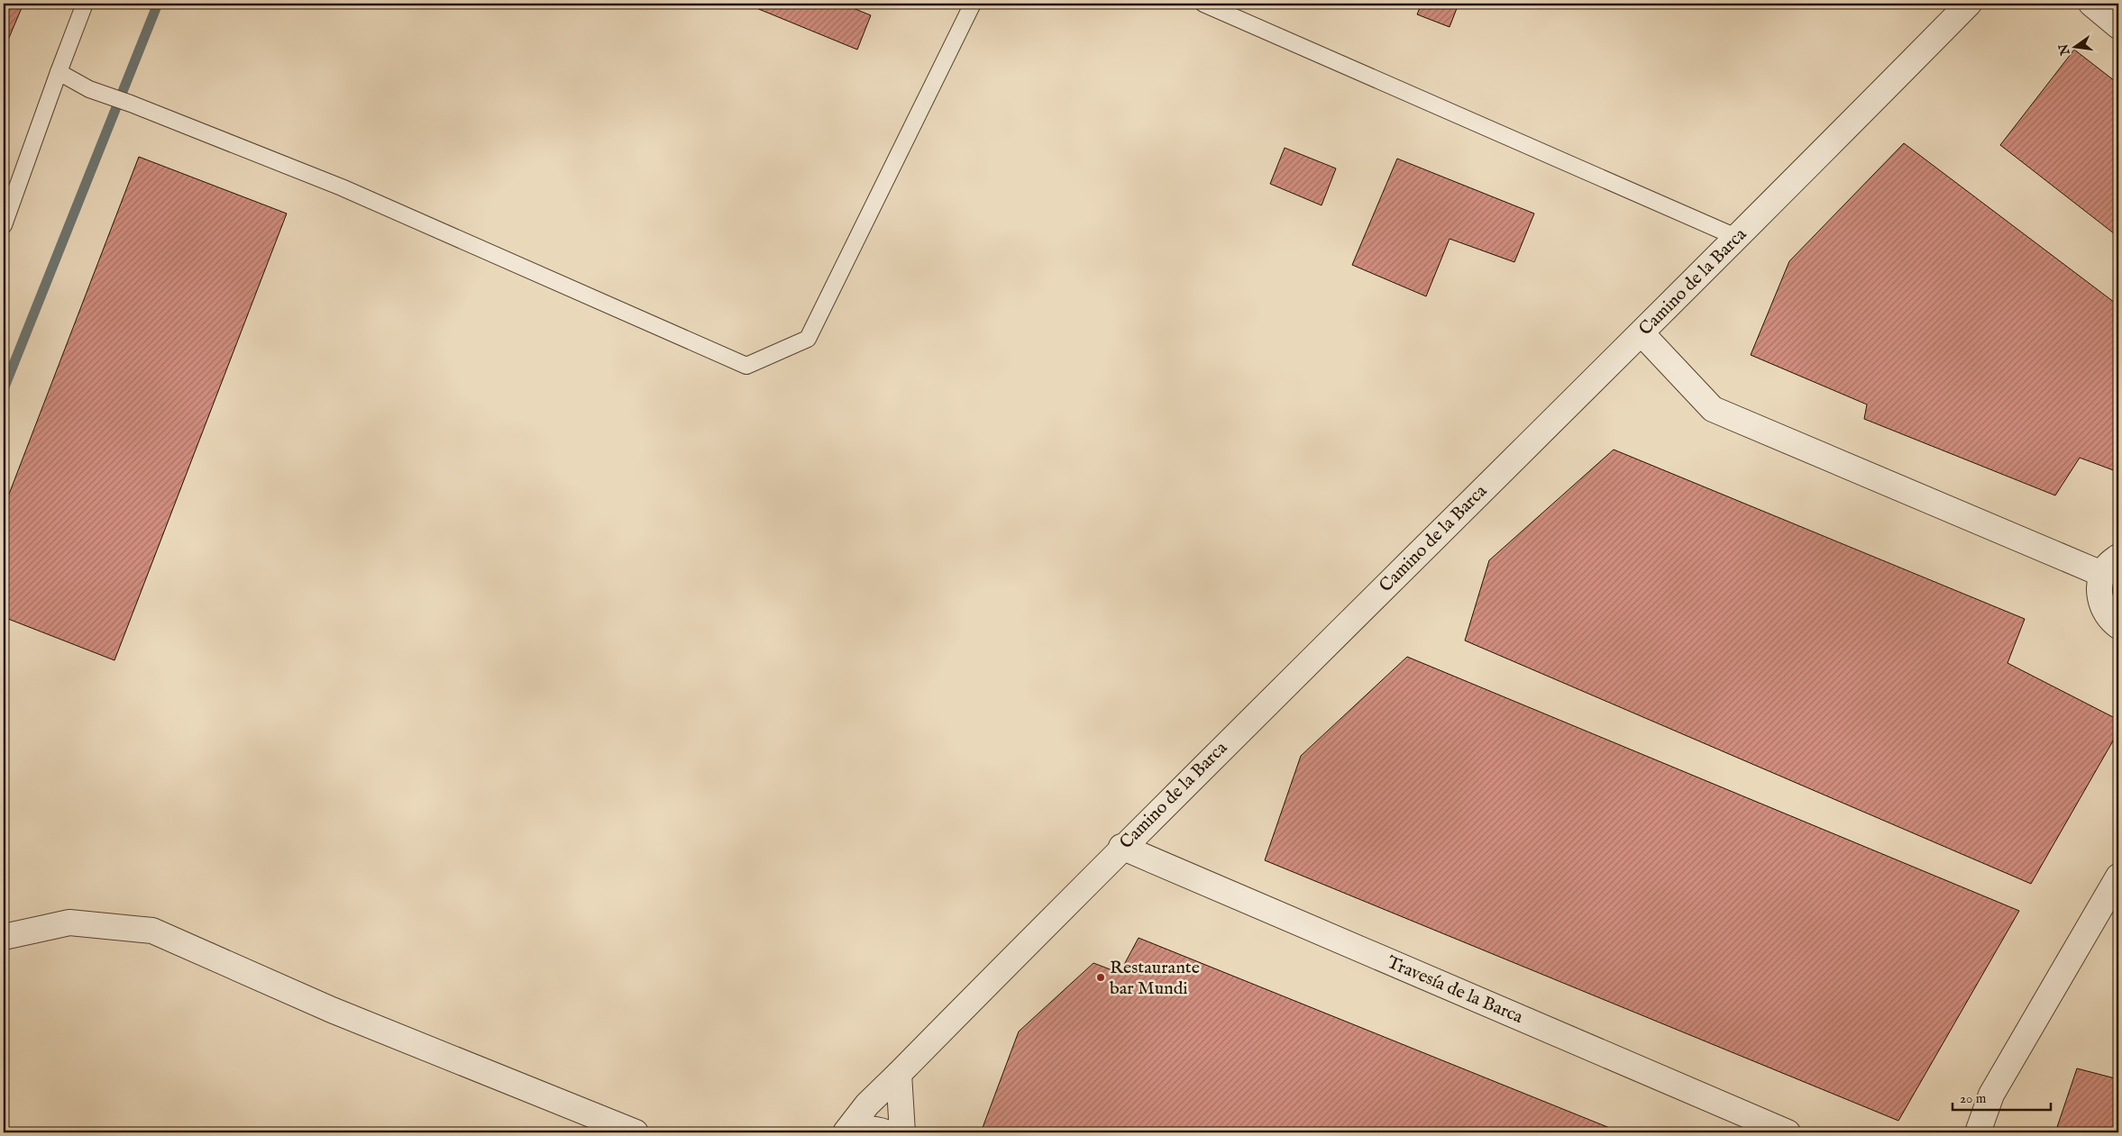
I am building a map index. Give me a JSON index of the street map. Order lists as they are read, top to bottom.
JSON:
{
  "streets": {
    "street": ["Camino de la Barca", "Travesía de la Barca"]
  },
  "crossings": [
    ["Camino de la Barca", "Travesía de la Barca"]
  ],
  "places": ["Restaurante bar Mundi"],
  "scale_bar": "20 m",
  "north": "left"
}
